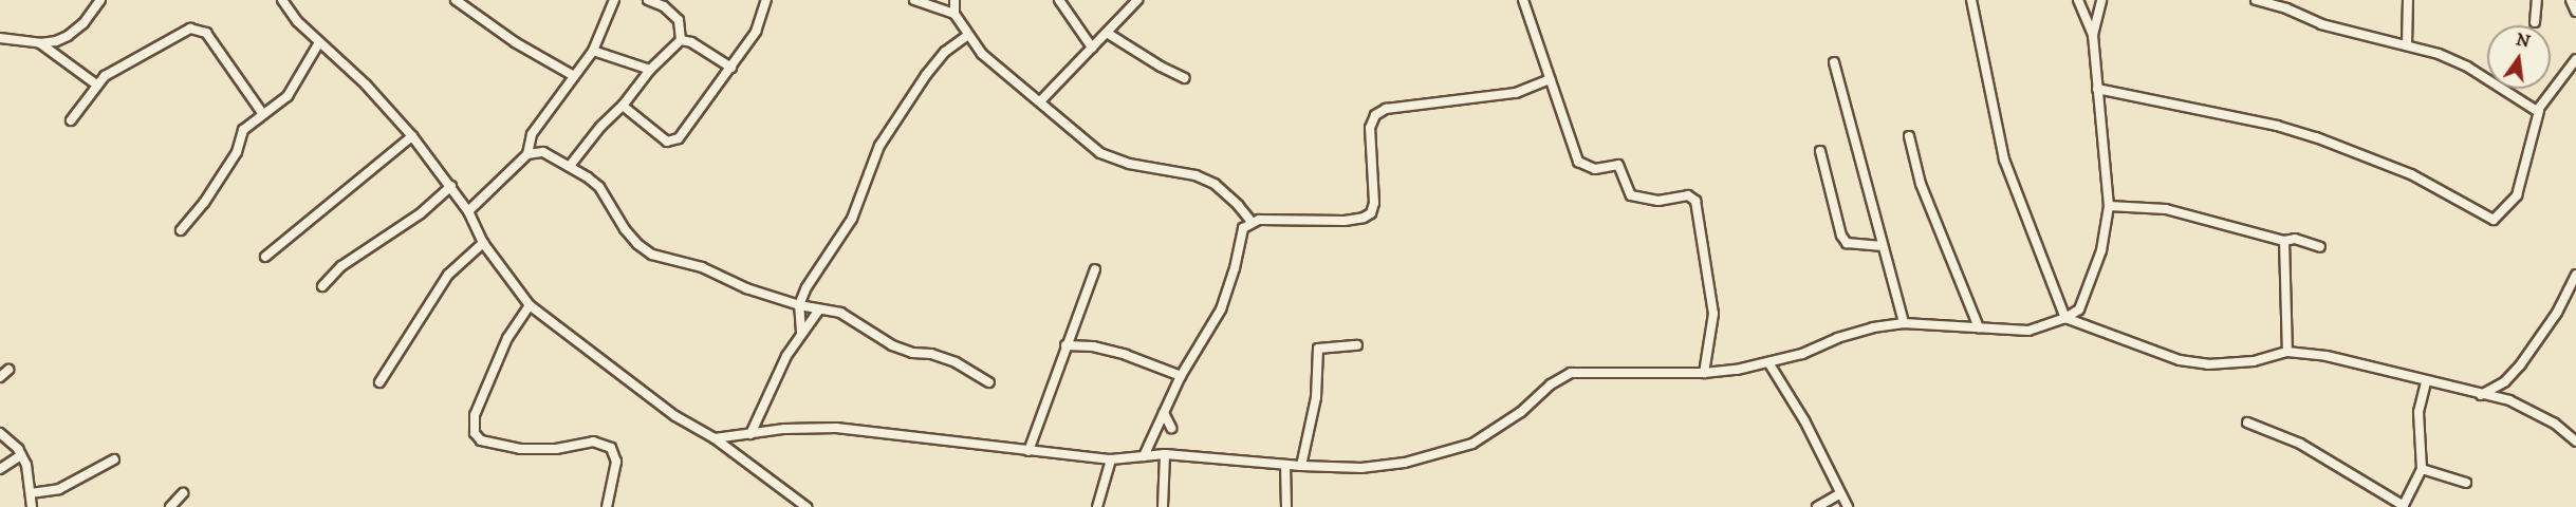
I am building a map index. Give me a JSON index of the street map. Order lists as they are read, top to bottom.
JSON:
{
  "north": "top"
}
